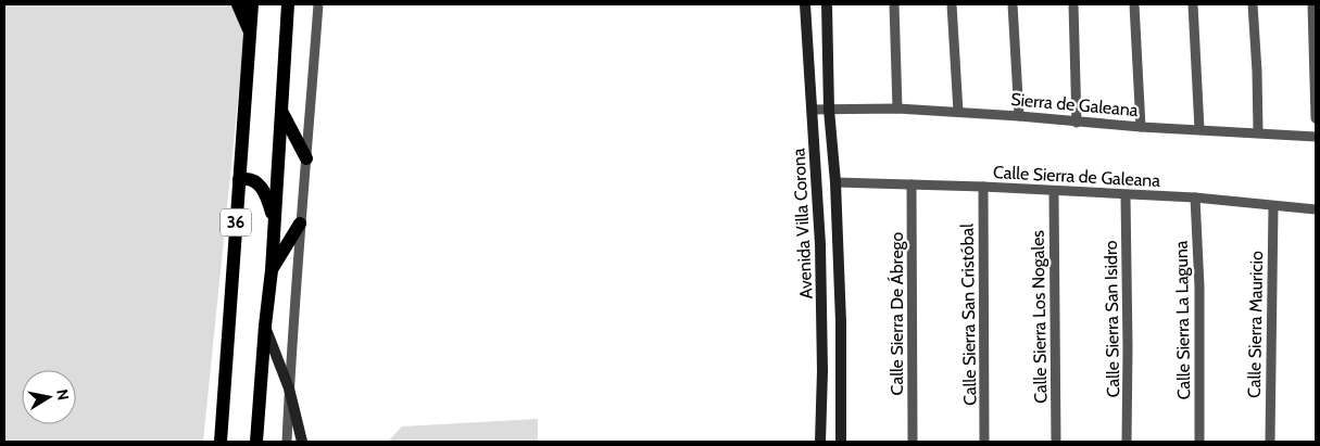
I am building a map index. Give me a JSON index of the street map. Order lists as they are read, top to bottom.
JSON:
{
  "streets": {
    "main road": ["36"],
    "street": [
      "Sierra de Galeana",
      "Calle Sierra de Galeana",
      "Avenida Villa Corona",
      "Calle Sierra De Ábrego",
      "Calle Sierra San Cristóbal",
      "Calle Sierra Los Nogales",
      "Calle Sierra San Isidro",
      "Calle Sierra La Laguna",
      "Calle Sierra Mauricio"
    ]
  },
  "crossings": [
    ["Sierra de Galeana", "Avenida Villa Corona"],
    ["Calle Sierra de Galeana", "Avenida Villa Corona"],
    ["Calle Sierra de Galeana", "Calle Sierra De Ábrego"],
    ["Calle Sierra de Galeana", "Calle Sierra San Cristóbal"],
    ["Calle Sierra de Galeana", "Calle Sierra Los Nogales"],
    ["Calle Sierra de Galeana", "Calle Sierra San Isidro"],
    ["Calle Sierra de Galeana", "Calle Sierra La Laguna"],
    ["Calle Sierra de Galeana", "Calle Sierra Mauricio"]
  ],
  "north": "right"
}
